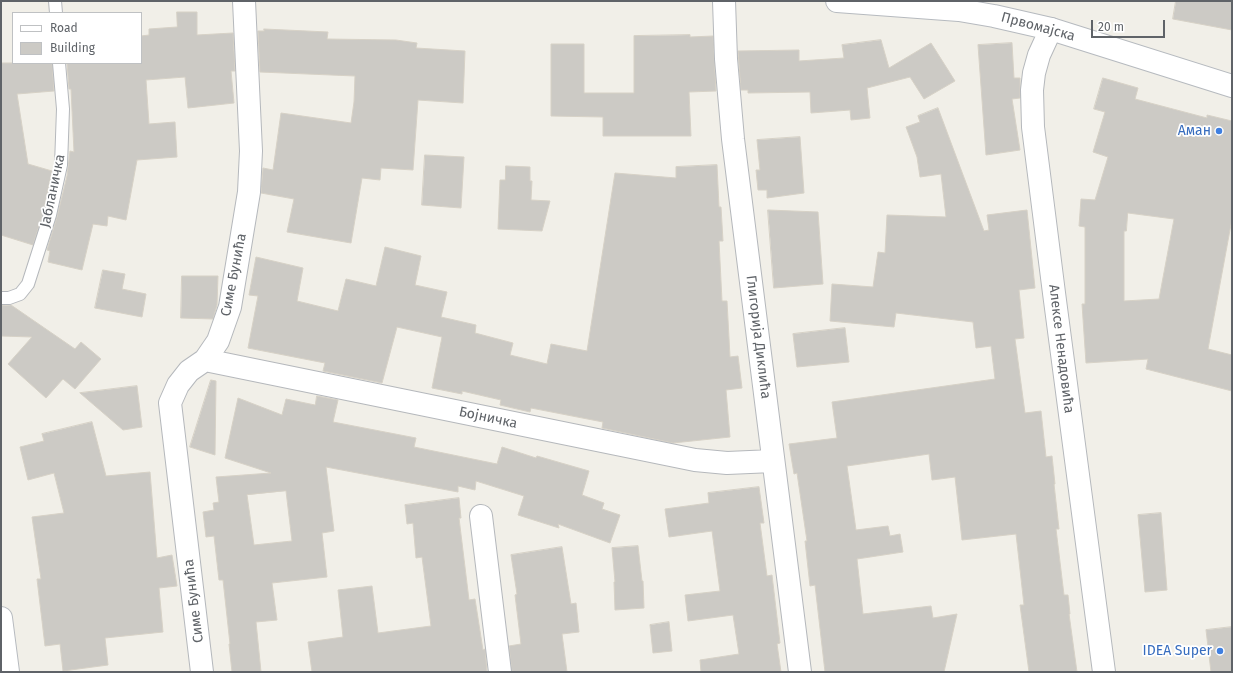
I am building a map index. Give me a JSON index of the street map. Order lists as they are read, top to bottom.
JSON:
{
  "streets": {
    "street": [
      "Првомајска",
      "Симе Бунића",
      "Глигорија Диклића",
      "Алексе Ненадовића",
      "Бојничка"
    ],
    "lane": ["Јабланичка"]
  },
  "crossings": [
    ["Првомајска", "Алексе Ненадовића"],
    ["Симе Бунића", "Бојничка"],
    ["Глигорија Диклића", "Бојничка"]
  ],
  "places": ["Аман", "IDEA Super"],
  "legend": ["Road", "Building"],
  "scale_bar": "20 m"
}
